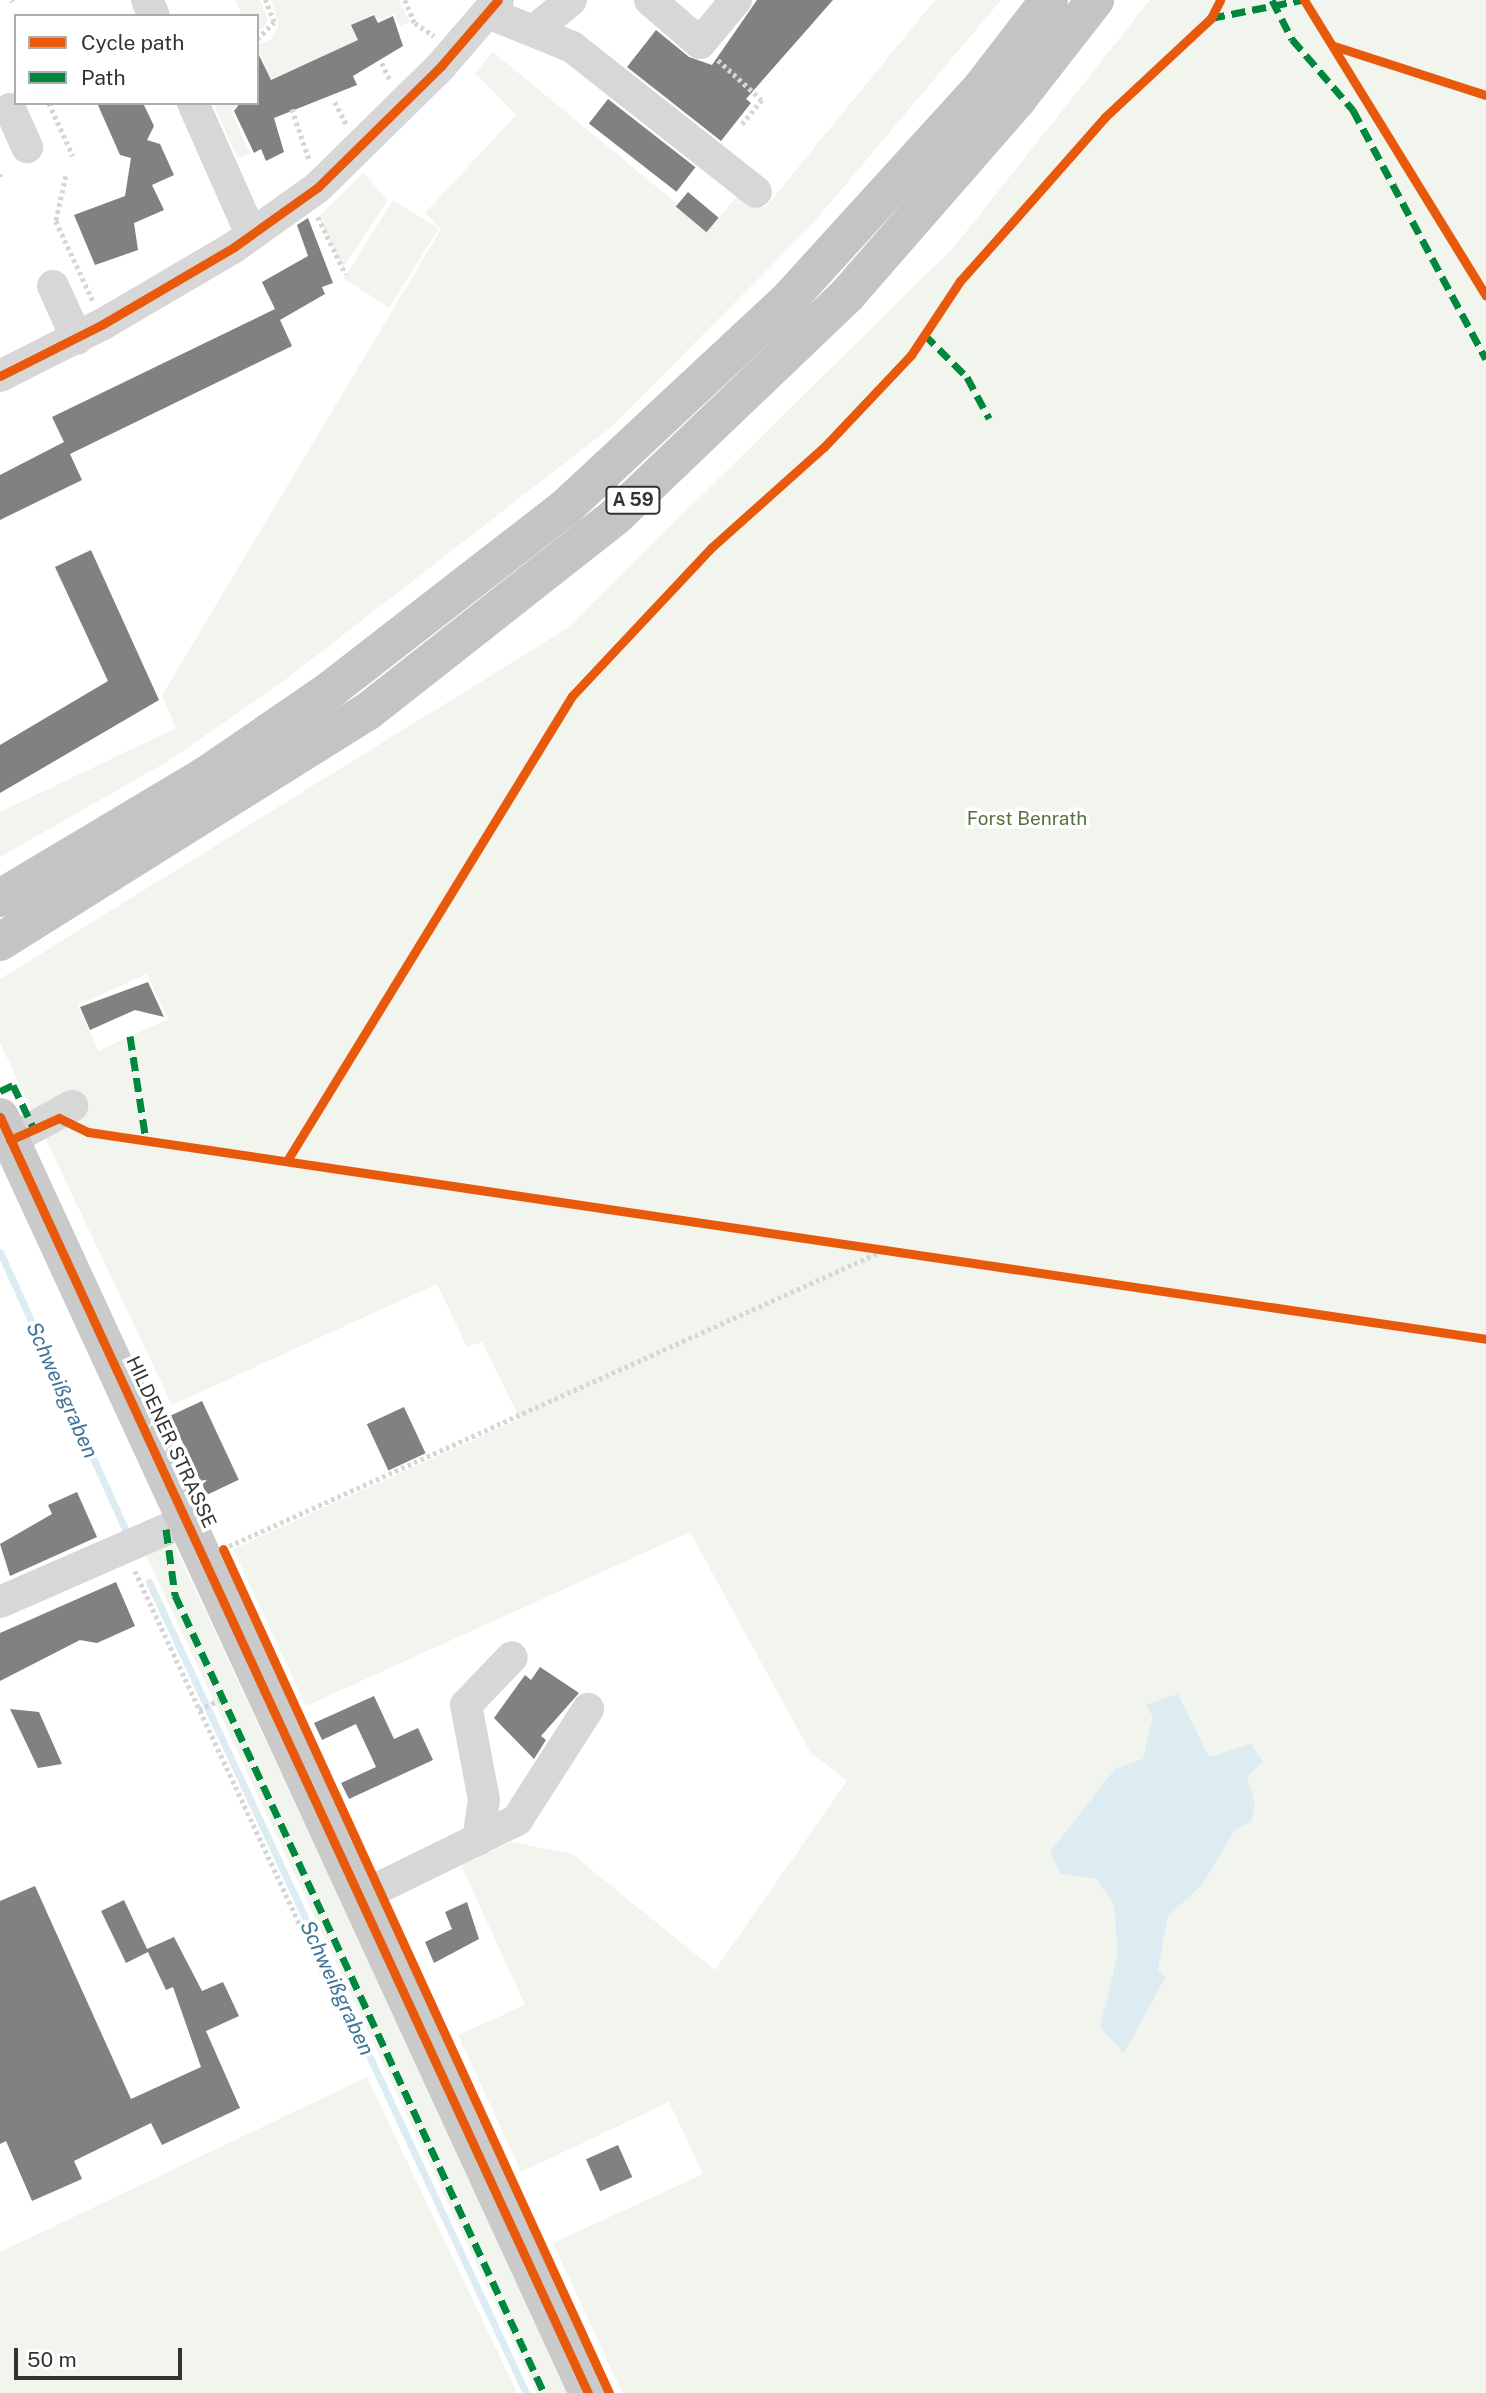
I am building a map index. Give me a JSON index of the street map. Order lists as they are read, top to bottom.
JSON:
{
  "streets": {
    "highway": ["A 59"],
    "main road": ["HILDENER STRASSE"]
  },
  "water": ["Schweißgraben"],
  "parks": ["Forst Benrath"],
  "legend": ["Cycle path", "Path"],
  "scale_bar": "50 m"
}
